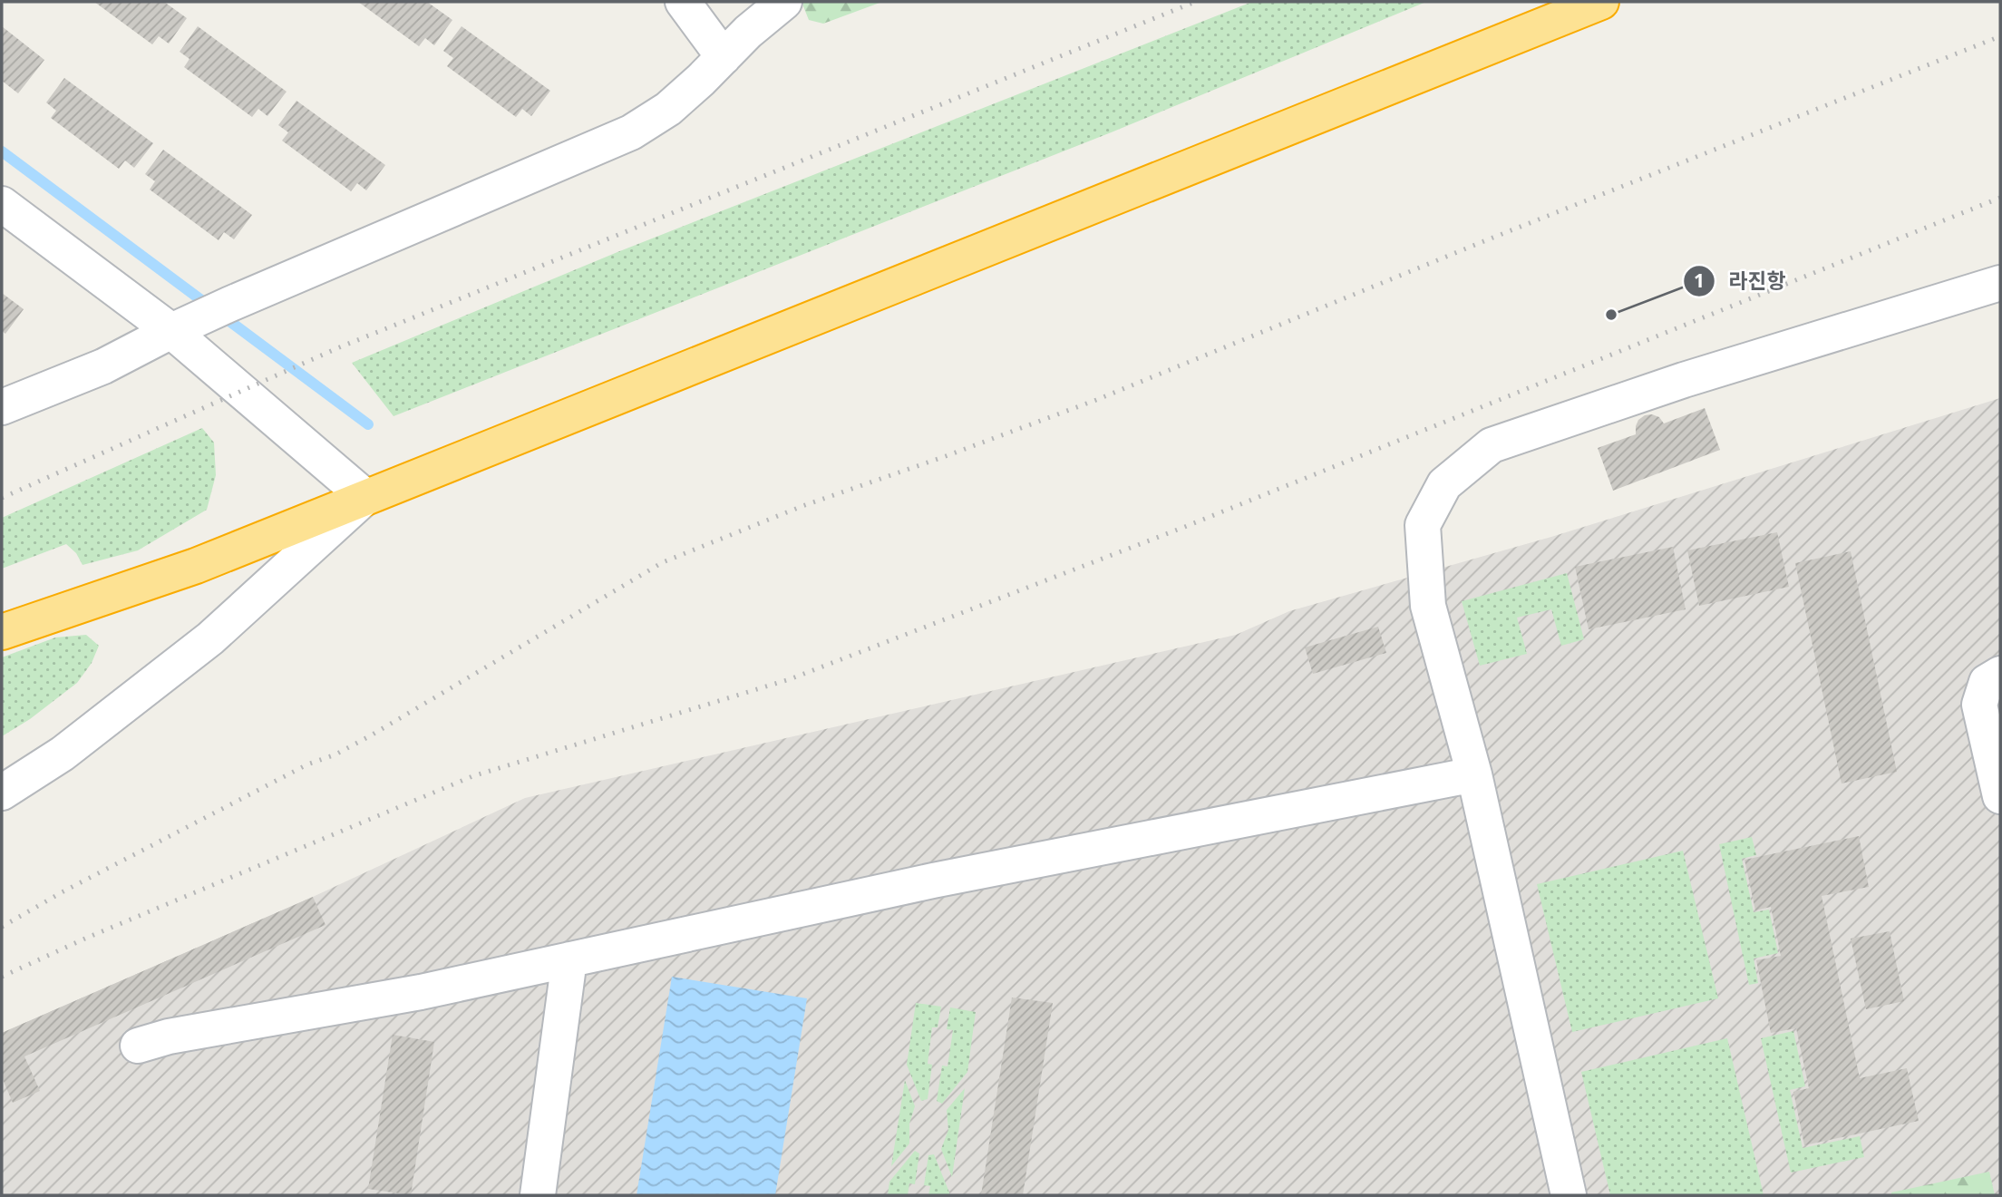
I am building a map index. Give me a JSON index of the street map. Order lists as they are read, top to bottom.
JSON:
{
  "places": ["라진항"]
}
